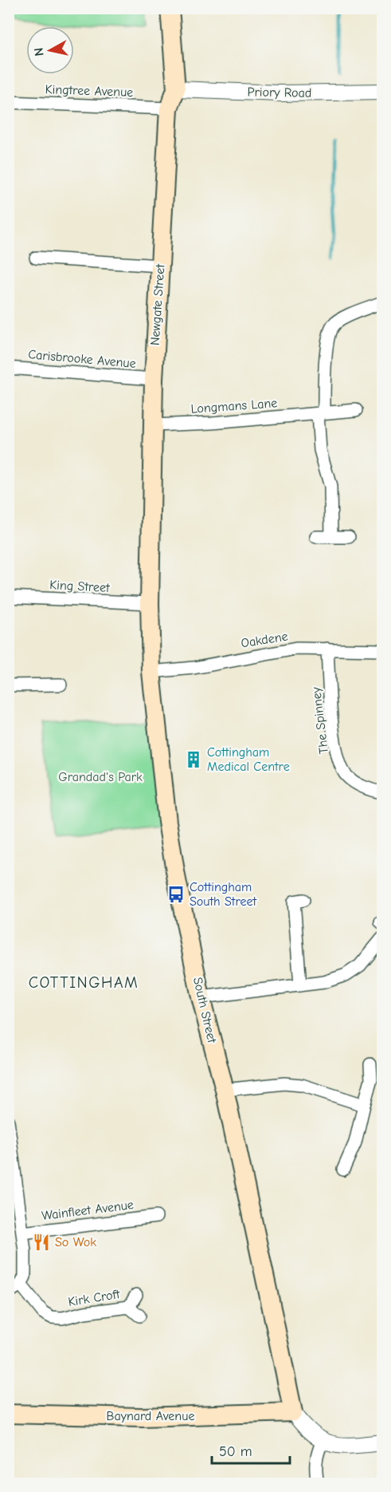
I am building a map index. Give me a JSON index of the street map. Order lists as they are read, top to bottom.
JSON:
{
  "streets": {
    "main road": ["Newgate Street", "South Street", "Baynard Avenue"],
    "street": [
      "Kingtree Avenue",
      "Priory Road",
      "Carisbrooke Avenue",
      "Longmans Lane",
      "King Street",
      "Oakdene",
      "The Spinney",
      "Wainfleet Avenue",
      "Kirk Croft"
    ]
  },
  "crossings": [
    ["Kingtree Avenue", "Newgate Street"],
    ["Priory Road", "Newgate Street"],
    ["Newgate Street", "Carisbrooke Avenue"],
    ["Newgate Street", "Longmans Lane"],
    ["Newgate Street", "King Street"],
    ["Newgate Street", "South Street"],
    ["King Street", "South Street"],
    ["Oakdene", "The Spinney"],
    ["Oakdene", "South Street"],
    ["South Street", "Baynard Avenue"]
  ],
  "districts": ["COTTINGHAM"],
  "parks": ["Grandad's Park"],
  "places": {
    "building": ["Cottingham Medical Centre"],
    "bus stop": ["Cottingham South Street"],
    "restaurant": ["So Wok"]
  },
  "scale_bar": "50 m",
  "north": "left"
}
